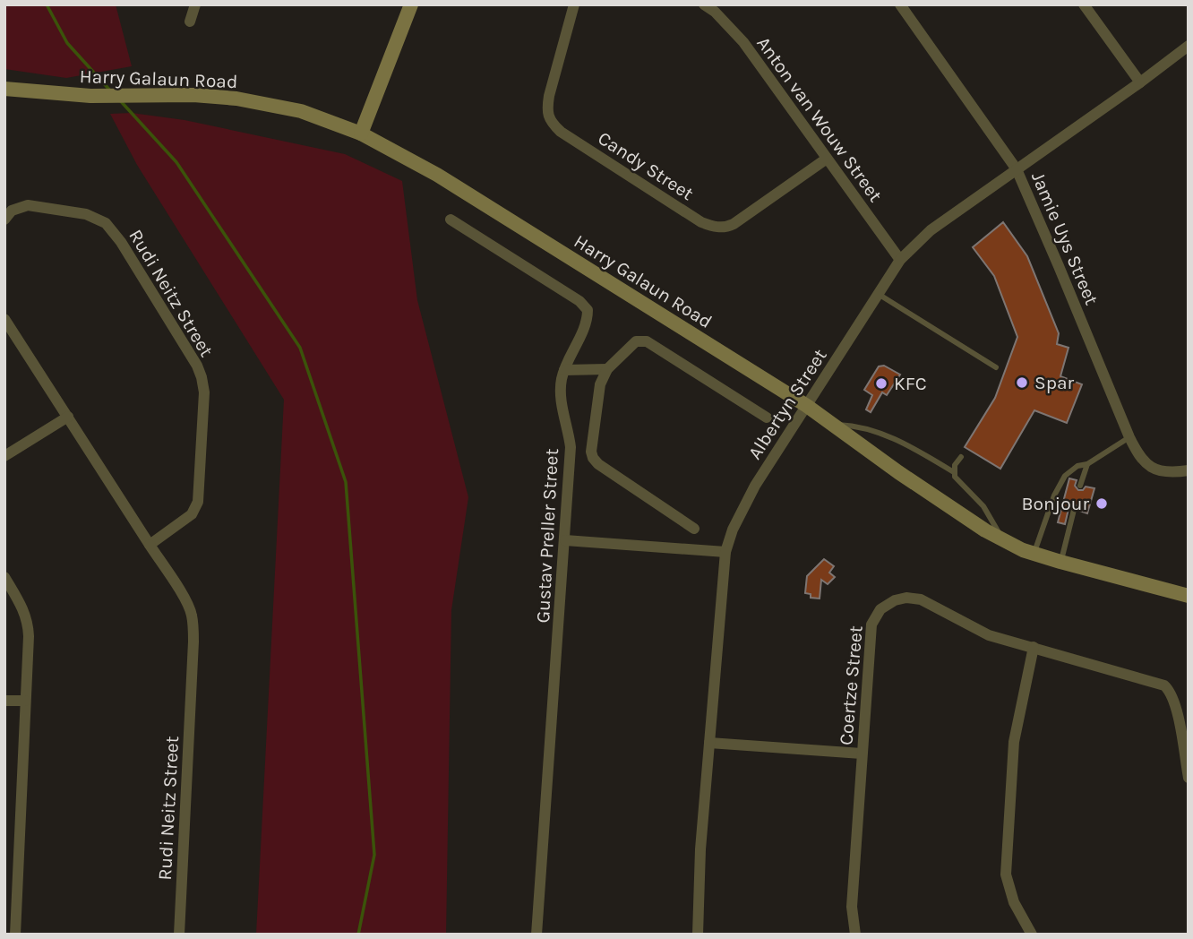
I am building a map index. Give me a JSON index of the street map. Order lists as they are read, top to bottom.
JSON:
{
  "streets": {
    "main road": ["Harry Galaun Road"],
    "street": [
      "Anton van Wouw Street",
      "Candy Street",
      "Jamie Uys Street",
      "Rudi Neitz Street",
      "Albertyn Street",
      "Gustav Preller Street",
      "Coertze Street"
    ]
  },
  "crossings": [
    ["Harry Galaun Road", "Albertyn Street"],
    ["Anton van Wouw Street", "Candy Street"],
    ["Anton van Wouw Street", "Albertyn Street"],
    ["Jamie Uys Street", "Albertyn Street"]
  ],
  "places": ["Spar", "KFC", "Bonjour"]
}
